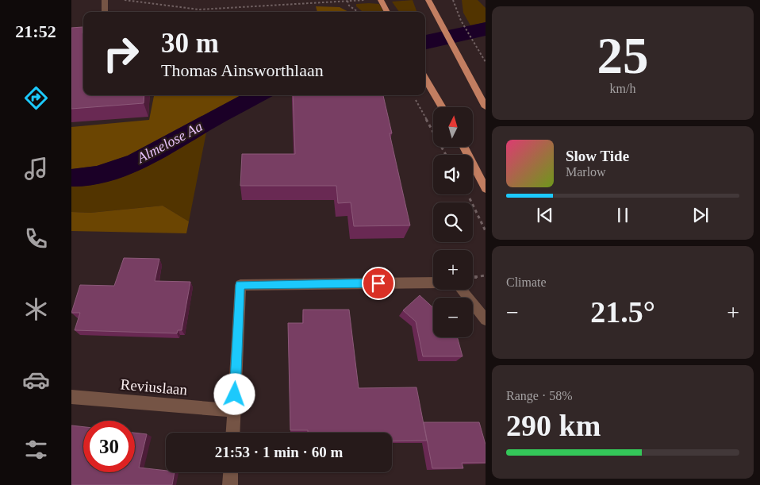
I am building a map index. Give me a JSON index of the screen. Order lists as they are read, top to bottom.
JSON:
{
  "streets": {
    "street": ["Reviuslaan"]
  },
  "water": ["Almelose Aa"],
  "north": "top",
  "page": {
    "tabs": "21:52",
    "tile": [
      ["25", "km/h"],
      "Climate",
      ["Range · 58%", "290 km"]
    ],
    "turn": ["30 m", "Thomas Ainsworthlaan"],
    "map_buttons": ["+", "−"],
    "song": ["Slow Tide", "Marlow"],
    "heat": ["−", "21.5°", "+"],
    "limit": "30",
    "trip": "21:53 · 1 min · 60 m"
  }
}
